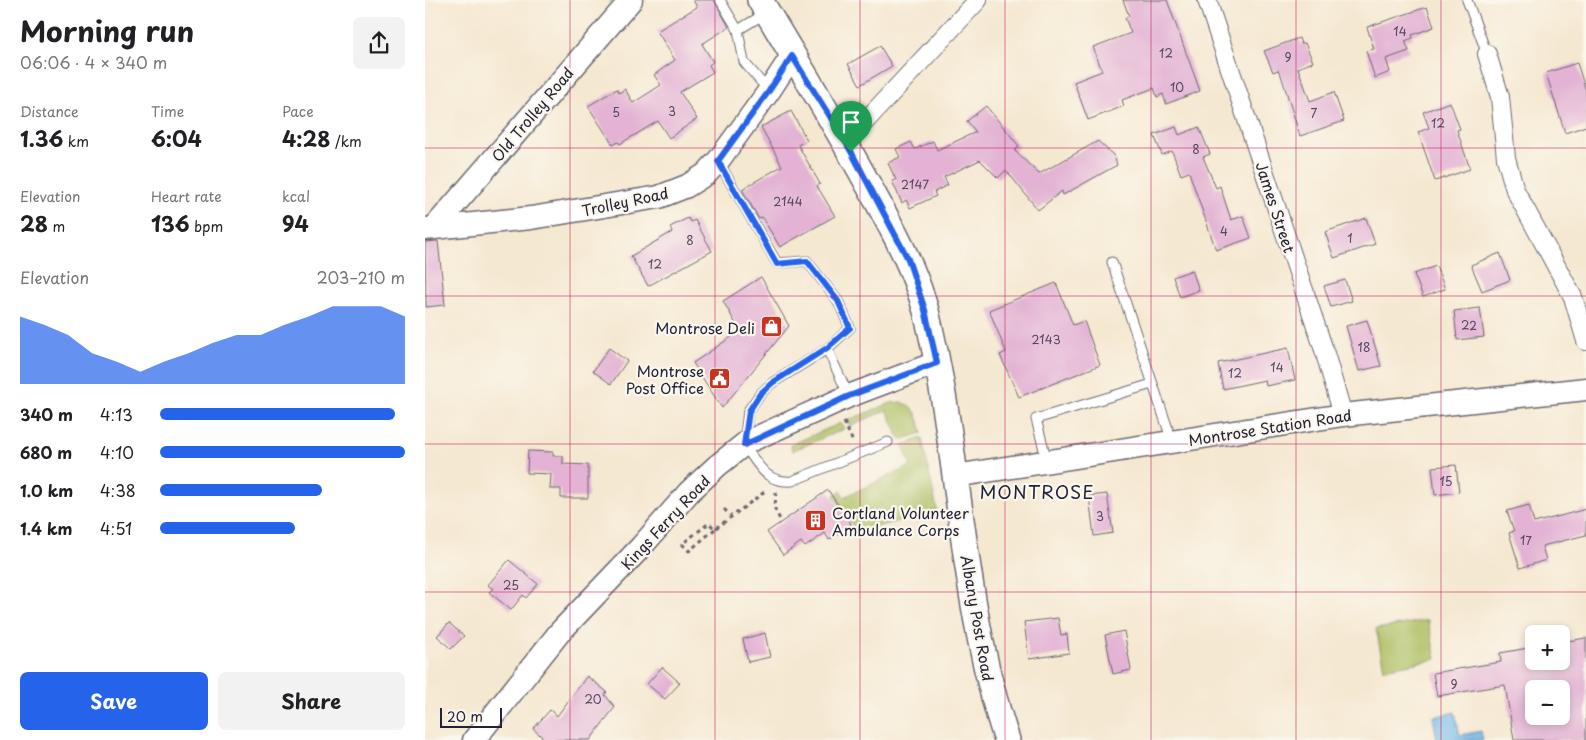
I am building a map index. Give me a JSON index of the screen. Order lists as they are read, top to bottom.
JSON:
{
  "streets": {
    "main road": ["Albany Post Road"],
    "street": [
      "Old Trolley Road",
      "Trolley Road",
      "James Street",
      "Montrose Station Road",
      "Kings Ferry Road"
    ]
  },
  "crossings": [
    ["Old Trolley Road", "Trolley Road"],
    ["Trolley Road", "Albany Post Road"],
    ["James Street", "Montrose Station Road"],
    ["Montrose Station Road", "Albany Post Road"],
    ["Kings Ferry Road", "Albany Post Road"]
  ],
  "districts": ["MONTROSE"],
  "places": {
    "shop": ["Montrose Deli"],
    "public building": ["Montrose Post Office"],
    "building": ["Cortland Volunteer Ambulance Corps"]
  },
  "house_numbers": [
    "14",
    "12",
    "9",
    "10",
    "3",
    "5",
    "7",
    "12",
    "8",
    "2147",
    "2144",
    "4",
    "1",
    "8",
    "12",
    "22",
    "2143",
    "18",
    "14",
    "12",
    "15",
    "3",
    "17",
    "25",
    "9",
    "20"
  ],
  "scale_bar": "20 m",
  "page": {
    "heading": ["Morning run", "06:06 · 4 × 340 m"],
    "stats": [
      ["Distance", "1.36 km"],
      ["Time", "6:04"],
      ["Pace", "4:28 /km"],
      ["Elevation", "28 m"],
      ["Heart rate", "136 bpm"],
      ["kcal", "94"]
    ],
    "chart": ["Elevation", "203–210 m"],
    "list": [
      {
        "name": "340 m",
        "note": "4:13"
      },
      {
        "name": "680 m",
        "note": "4:10"
      },
      {
        "name": "1.0 km",
        "note": "4:38"
      },
      {
        "name": "1.4 km",
        "note": "4:51"
      }
    ],
    "map_buttons": ["+", "−"],
    "buttons": ["Save", "Share"],
    "scale": "20 m"
  }
}
